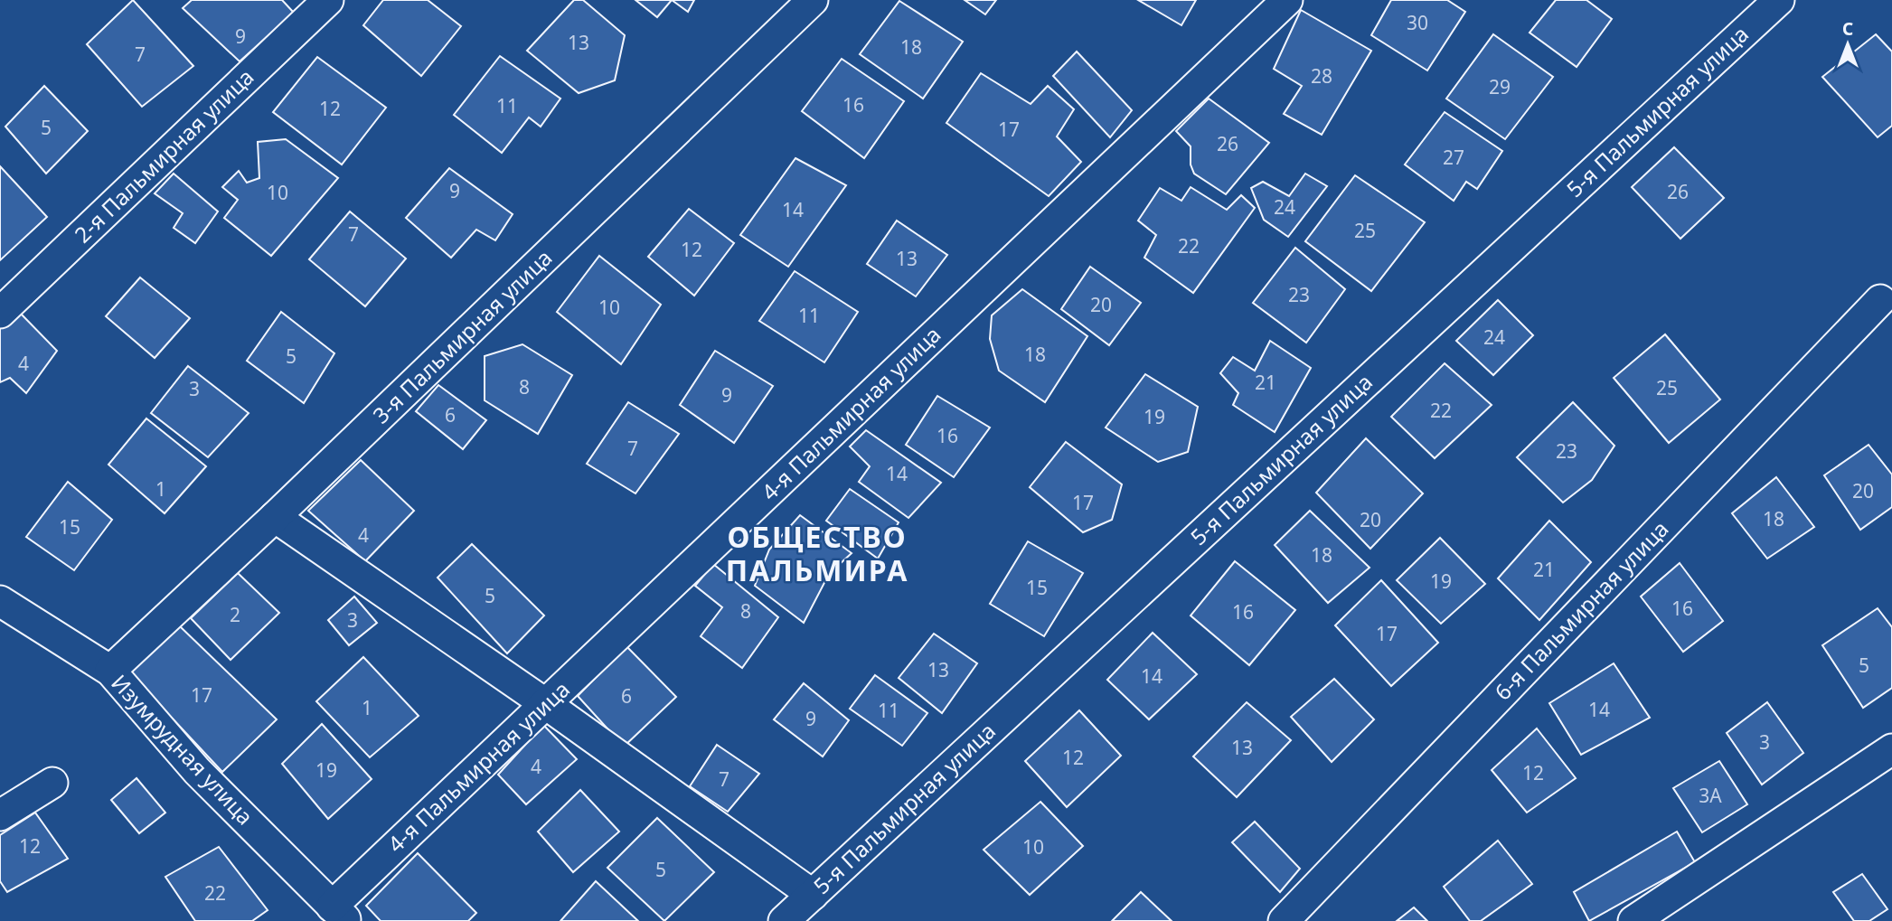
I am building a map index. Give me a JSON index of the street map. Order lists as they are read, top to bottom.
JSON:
{
  "streets": {
    "street": [
      "5-я Пальмирная улица",
      "2-я Пальмирная улица",
      "3-я Пальмирная улица",
      "4-я Пальмирная улица",
      "6-я Пальмирная улица",
      "Изумрудная улица"
    ]
  },
  "crossings": [
    ["3-я Пальмирная улица", "Изумрудная улица"],
    ["4-я Пальмирная улица", "Изумрудная улица"]
  ],
  "districts": ["ОБЩЕСТВО ПАЛЬМИРА"],
  "house_numbers": [
    "30",
    "9",
    "13",
    "18",
    "7",
    "28",
    "29",
    "16",
    "11",
    "12",
    "5",
    "17",
    "26",
    "27",
    "9",
    "26",
    "10",
    "24",
    "14",
    "25",
    "7",
    "22",
    "12",
    "13",
    "23",
    "20",
    "10",
    "11",
    "24",
    "18",
    "5",
    "4",
    "21",
    "8",
    "25",
    "3",
    "9",
    "22",
    "6",
    "19",
    "16",
    "7",
    "23",
    "14",
    "1",
    "20",
    "17",
    "18",
    "20",
    "15",
    "4",
    "18",
    "21",
    "19",
    "15",
    "5",
    "16",
    "8",
    "16",
    "2",
    "3",
    "17",
    "5",
    "13",
    "14",
    "17",
    "6",
    "1",
    "14",
    "11",
    "9",
    "3",
    "13",
    "12",
    "4",
    "19",
    "12",
    "7",
    "3А",
    "12",
    "10",
    "5",
    "22"
  ],
  "north": "top"
}
